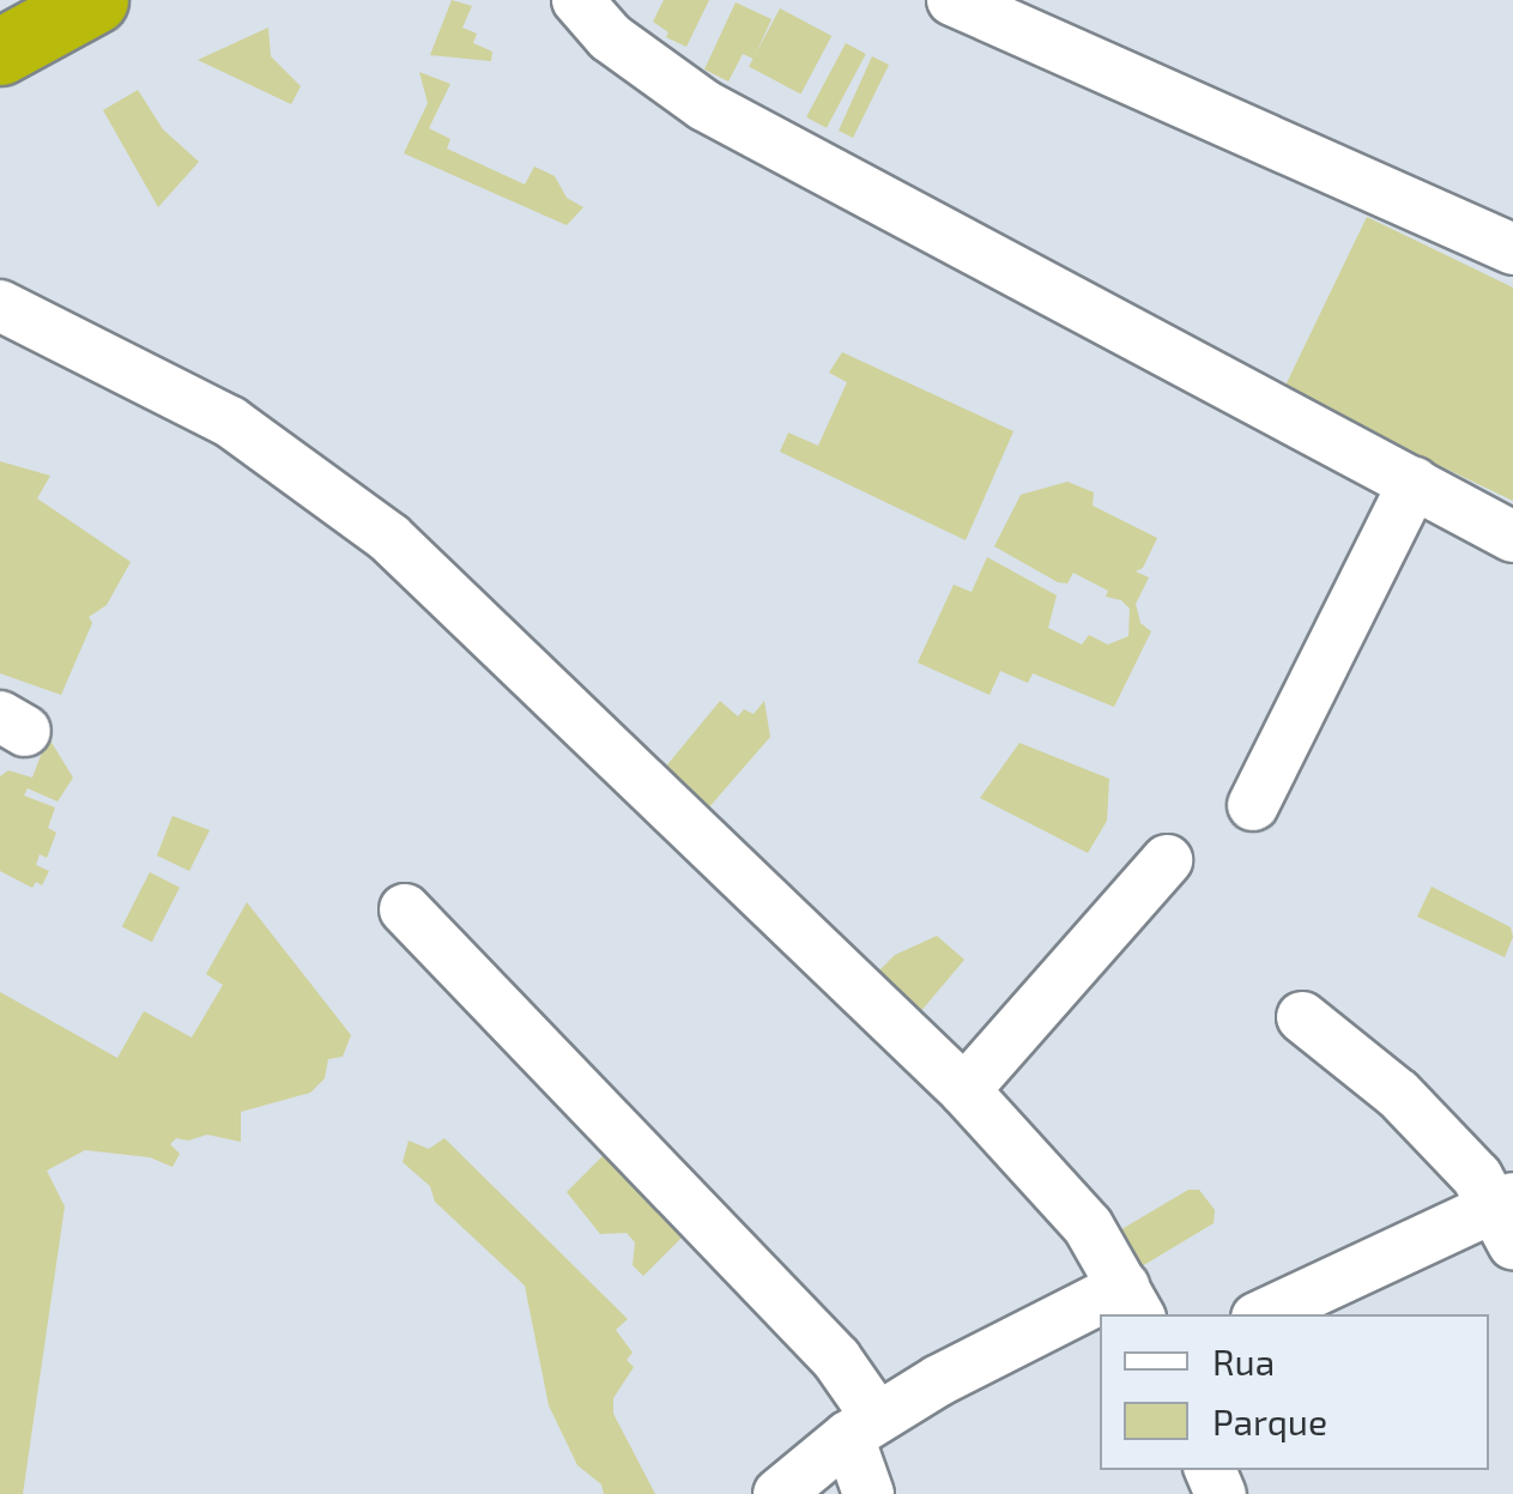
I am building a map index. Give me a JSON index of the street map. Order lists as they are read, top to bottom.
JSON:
{
  "legend": ["Rua", "Parque"]
}
